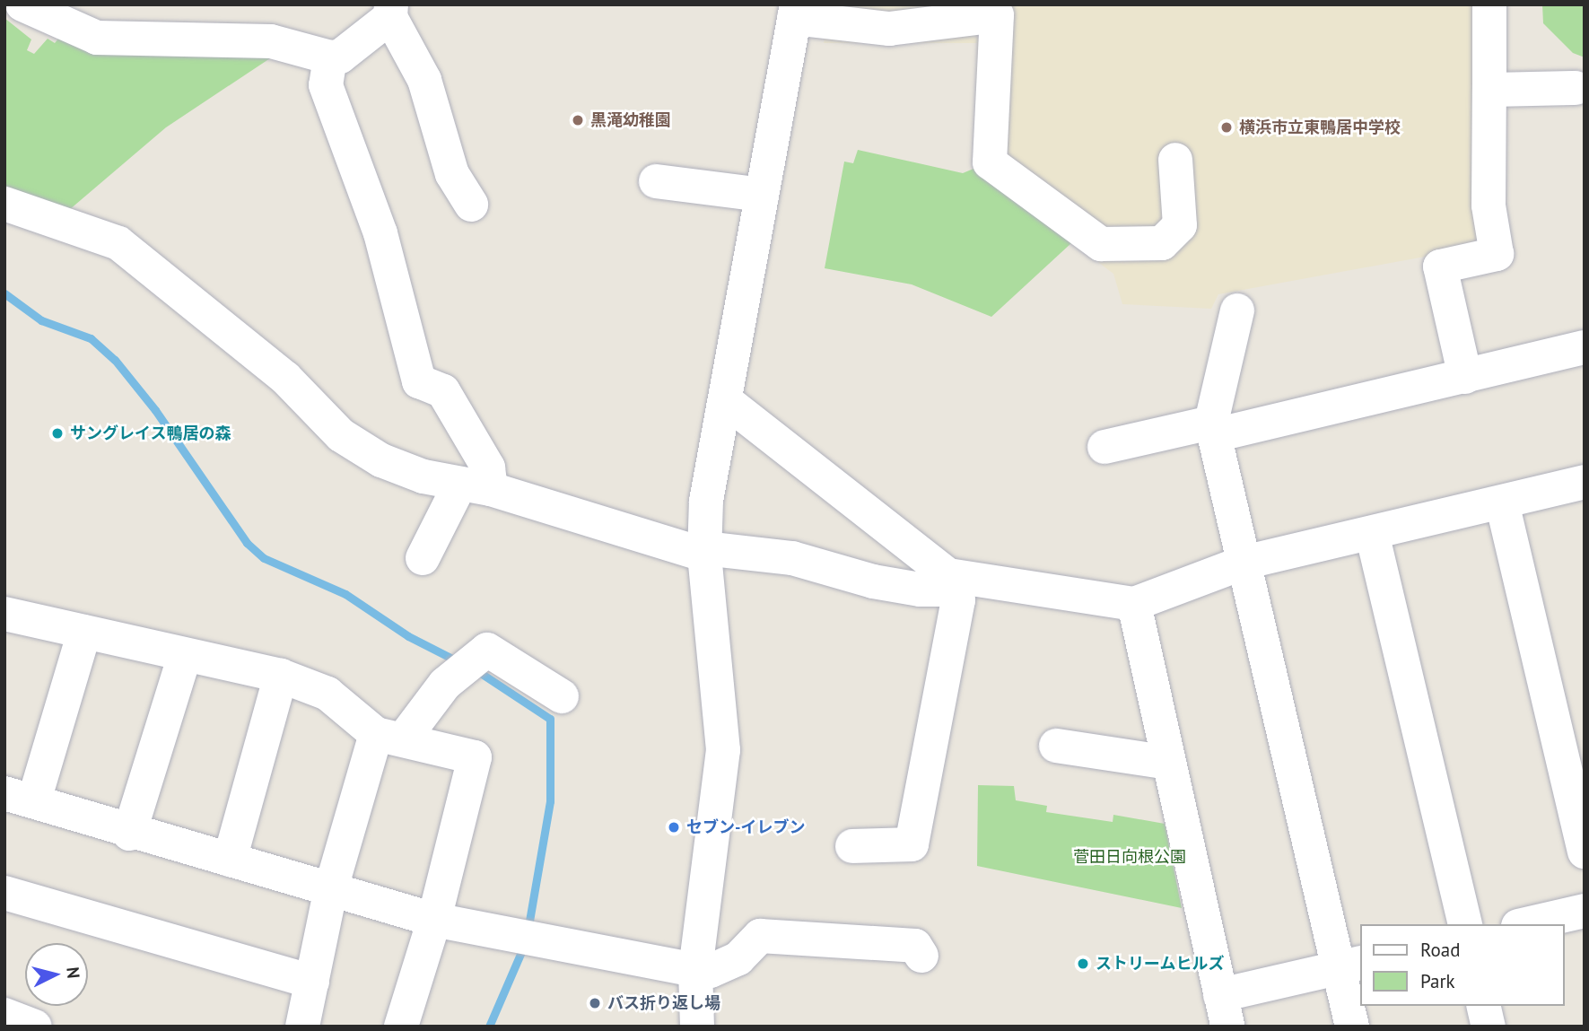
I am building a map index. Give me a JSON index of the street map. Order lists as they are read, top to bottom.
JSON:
{
  "parks": ["菅田日向根公園"],
  "places": [
    "黒滝幼稚園",
    "横浜市立東鴨居中学校",
    "サングレイス鴨居の森",
    "セブン-イレブン",
    "ストリームヒルズ",
    "バス折り返し場"
  ],
  "legend": ["Road", "Park"],
  "north": "right"
}
